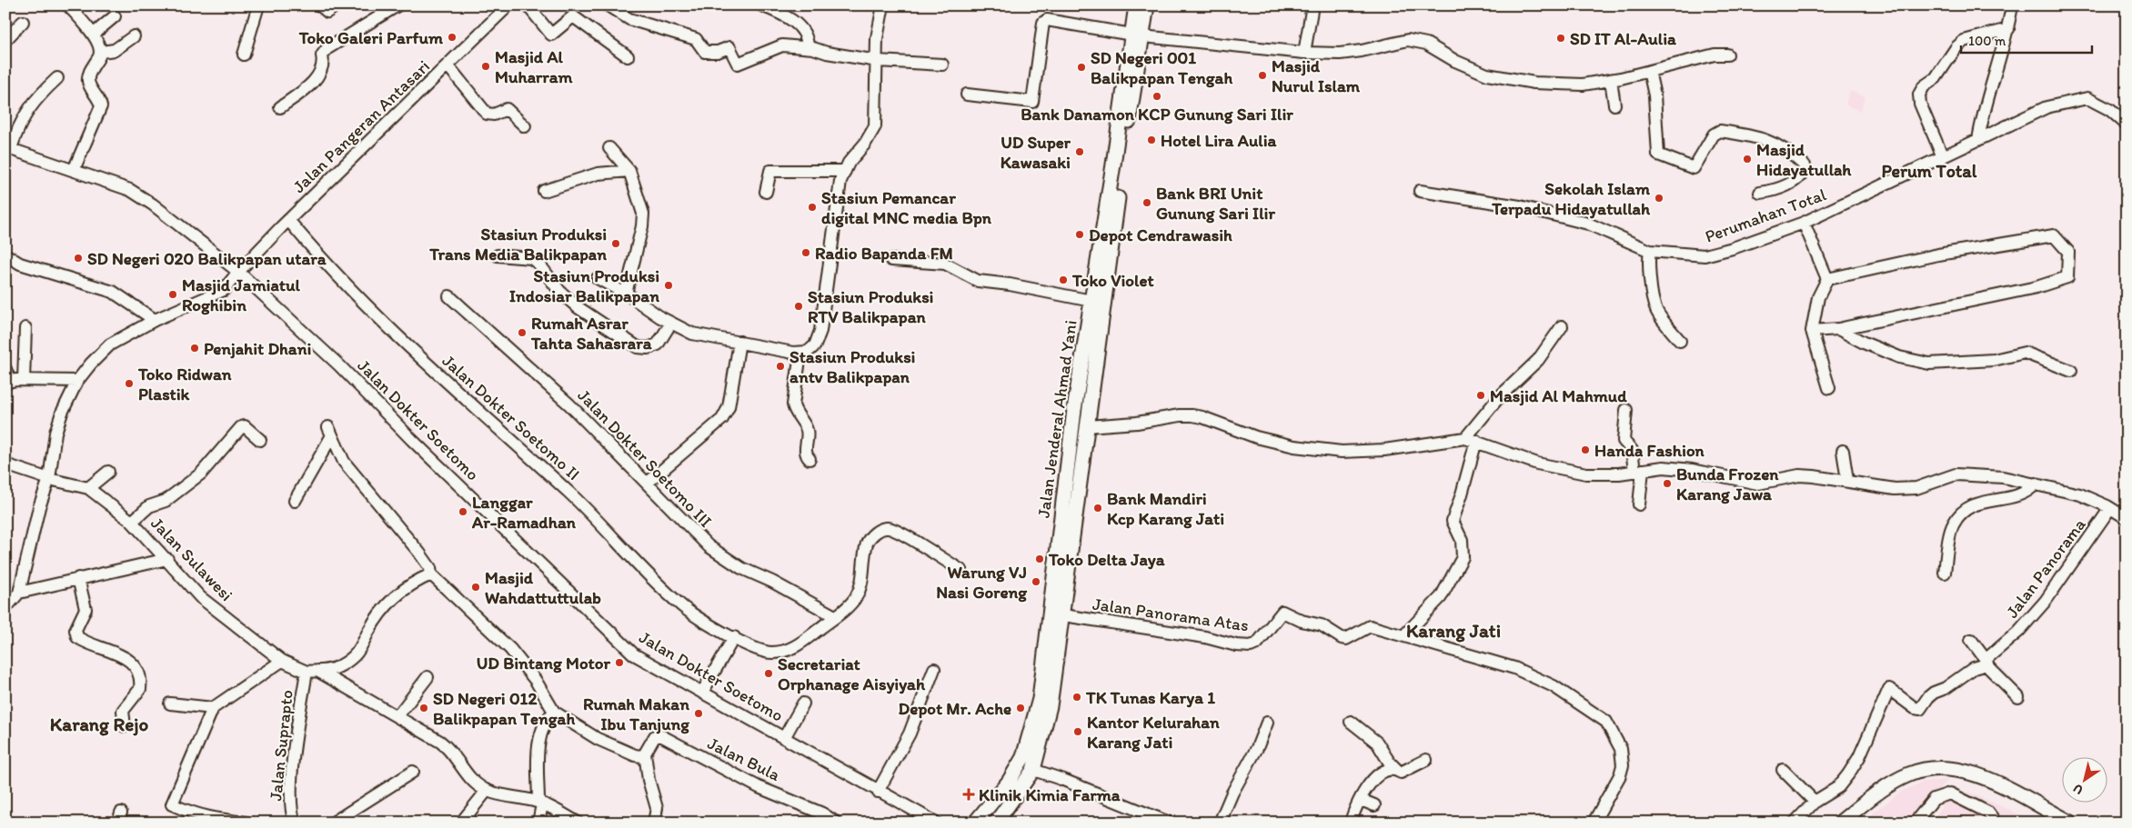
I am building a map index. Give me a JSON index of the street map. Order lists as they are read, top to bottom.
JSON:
{
  "streets": {
    "main road": ["Jalan Jenderal Ahmad Yani"],
    "street": [
      "Jalan Pangeran Antasari",
      "Perumahan Total",
      "Jalan Dokter Soetomo II",
      "Jalan Dokter Soetomo",
      "Jalan Dokter Soetomo III",
      "Jalan Sulawesi",
      "Jalan Panorama",
      "Jalan Panorama Atas",
      "Jalan Suprapto",
      "Jalan Bula"
    ]
  },
  "crossings": [
    ["Jalan Pangeran Antasari", "Jalan Dokter Soetomo II"],
    ["Jalan Pangeran Antasari", "Jalan Dokter Soetomo"],
    ["Jalan Pangeran Antasari", "Jalan Sulawesi"],
    ["Jalan Dokter Soetomo II", "Jalan Dokter Soetomo III"],
    ["Jalan Jenderal Ahmad Yani", "Jalan Panorama Atas"],
    ["Jalan Sulawesi", "Jalan Suprapto"]
  ],
  "districts": ["Perum Total", "Karang Jati", "Karang Rejo"],
  "places": {
    "other": [
      "Toko Galeri Parfum",
      "SD IT Al-Aulia",
      "Masjid Al Muharram",
      "SD Negeri 001 Balikpapan Tengah",
      "Masjid Nurul Islam",
      "Bank Danamon KCP Gunung Sari Ilir",
      "Hotel Lira Aulia",
      "UD Super Kawasaki",
      "Masjid Hidayatullah",
      "Sekolah Islam Terpadu Hidayatullah",
      "Bank BRI Unit Gunung Sari Ilir",
      "Stasiun Pemancar digital MNC media Bpn",
      "Depot Cendrawasih",
      "Stasiun Produksi Trans Media Balikpapan",
      "Radio Bapanda FM",
      "SD Negeri 020 Balikpapan utara",
      "Toko Violet",
      "Stasiun Produksi Indosiar Balikpapan",
      "Masjid Jamiatul Roghibin",
      "Stasiun Produksi RTV Balikpapan",
      "Rumah Asrar Tahta Sahasrara",
      "Penjahit Dhani",
      "Stasiun Produksi antv Balikpapan",
      "Toko Ridwan Plastik",
      "Masjid Al Mahmud",
      "Handa Fashion",
      "Bunda Frozen Karang Jawa",
      "Bank Mandiri Kcp Karang Jati",
      "Langgar Ar-Ramadhan",
      "Toko Delta Jaya",
      "Warung VJ Nasi Goreng",
      "Masjid Wahdattuttulab",
      "UD Bintang Motor",
      "Secretariat Orphanage Aisyiyah",
      "TK Tunas Karya 1",
      "SD Negeri 012 Balikpapan Tengah",
      "Depot Mr. Ache",
      "Rumah Makan Ibu Tanjung",
      "Kantor Kelurahan Karang Jati"
    ],
    "health": ["Klinik Kimia Farma"]
  },
  "scale_bar": "100 m",
  "north": "bottom left"
}
